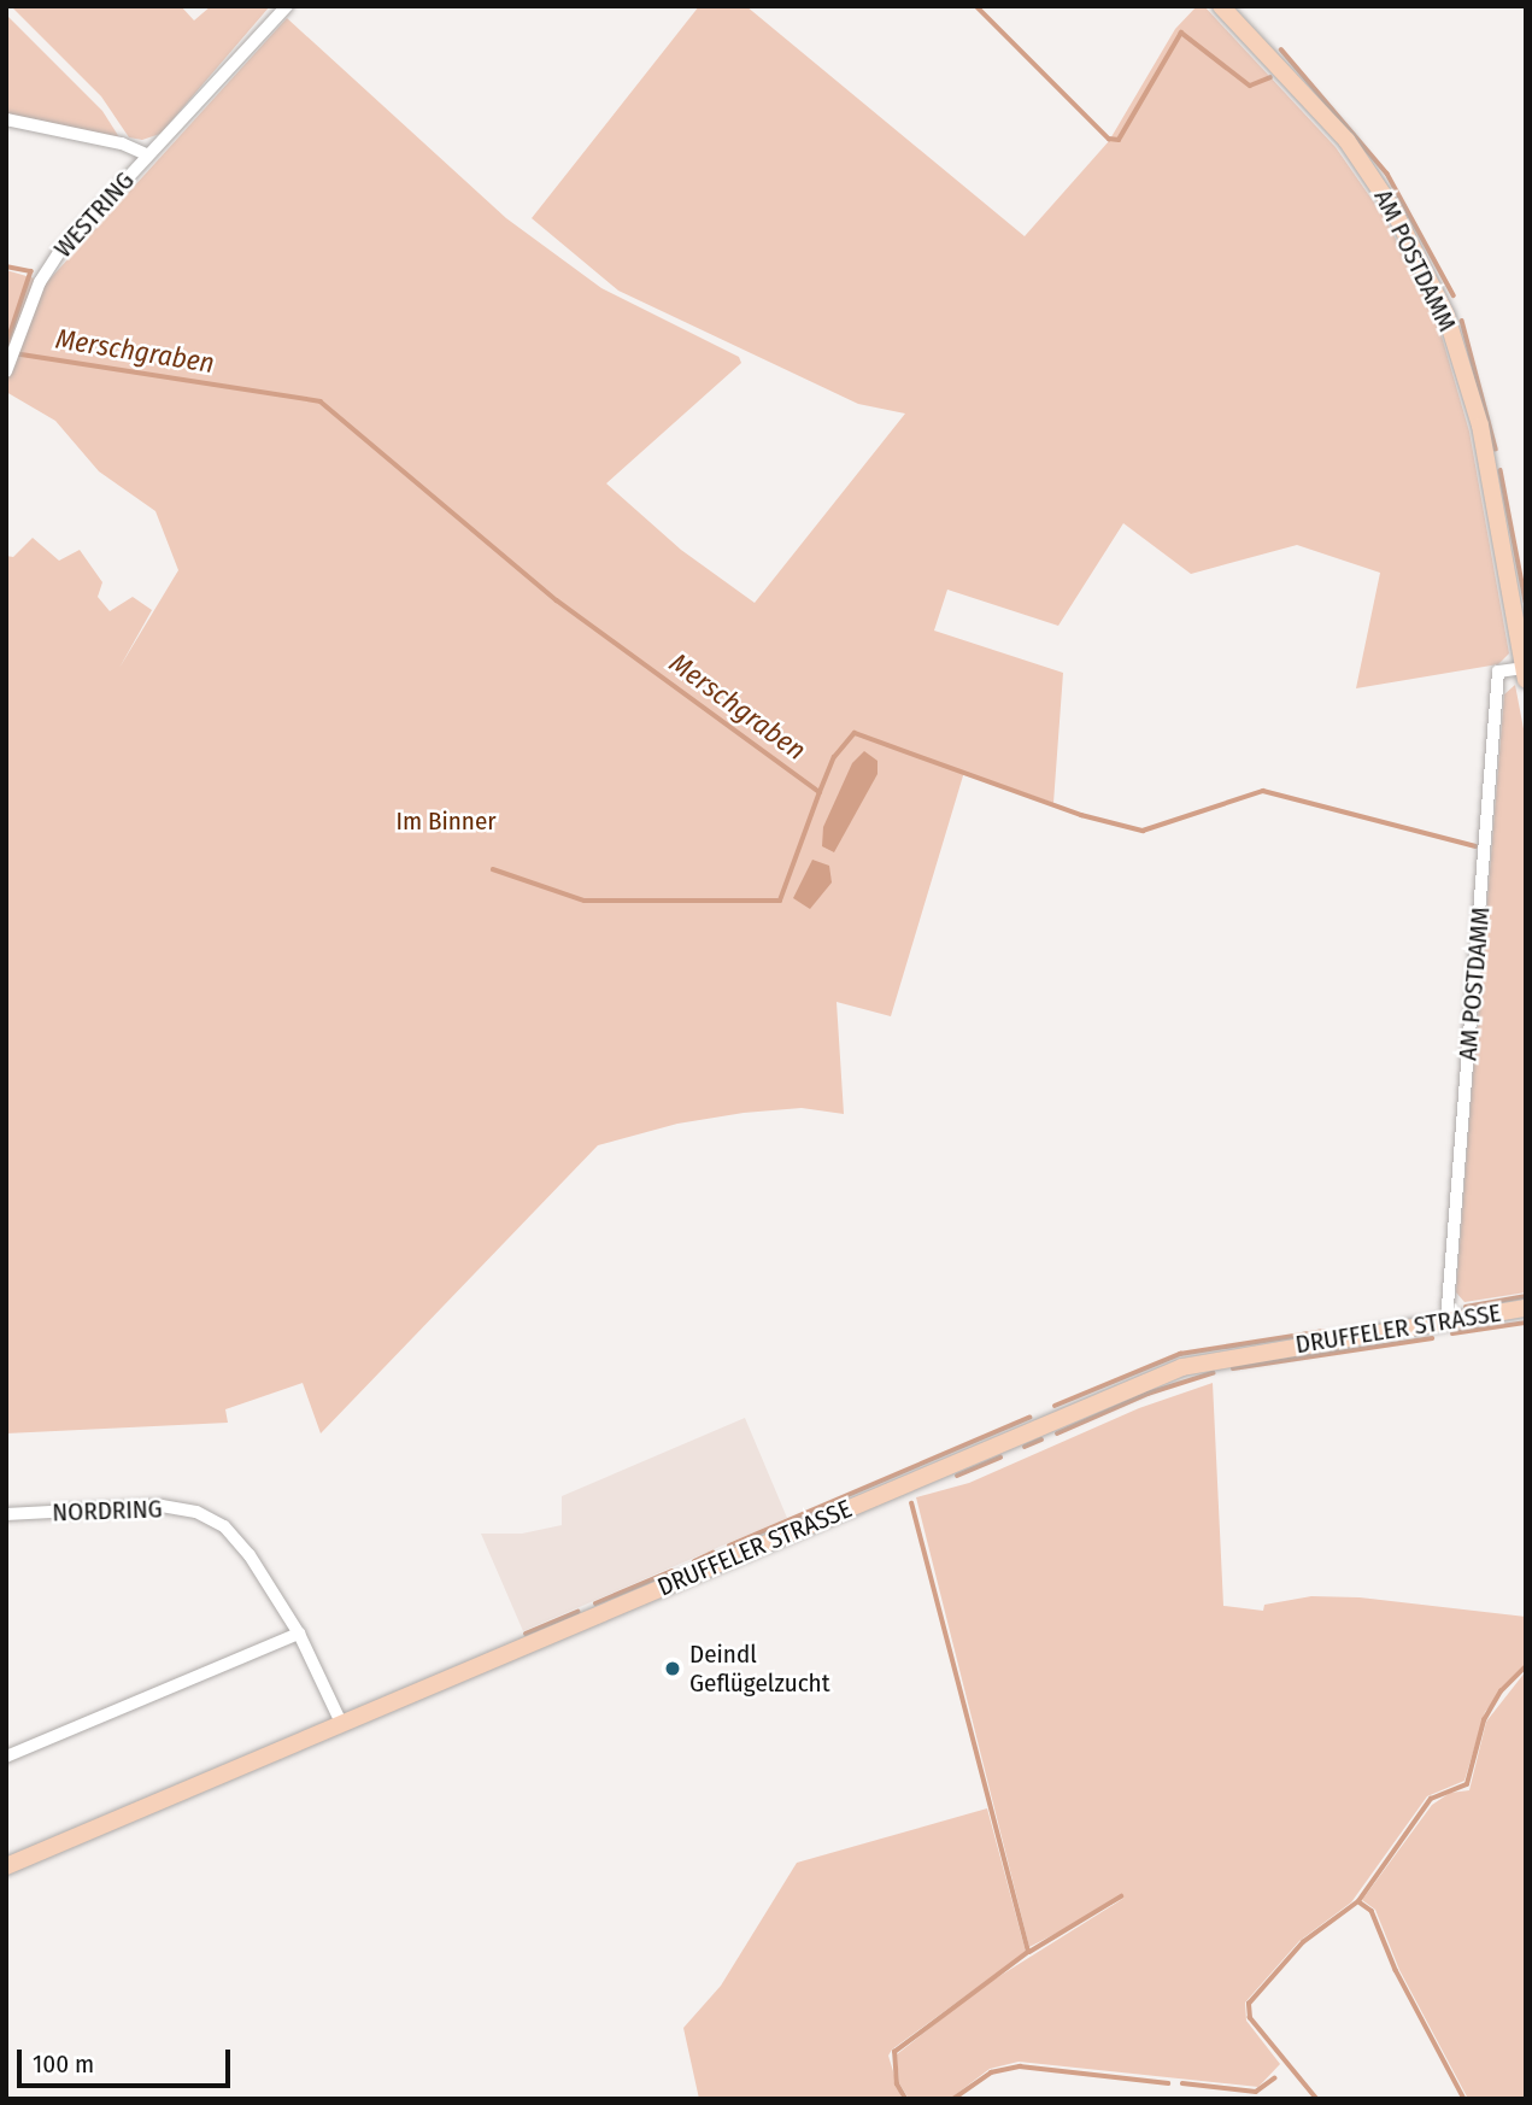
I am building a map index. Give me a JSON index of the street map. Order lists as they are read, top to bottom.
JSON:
{
  "streets": {
    "street": [
      "WESTRING",
      "AM POSTDAMM",
      "DRUFFELER STRASSE",
      "NORDRING"
    ]
  },
  "crossings": [
    ["AM POSTDAMM", "DRUFFELER STRASSE"],
    ["DRUFFELER STRASSE", "NORDRING"]
  ],
  "water": ["Merschgraben"],
  "parks": ["Im Binner"],
  "places": ["Deindl Geflügelzucht"],
  "scale_bar": "100 m"
}
